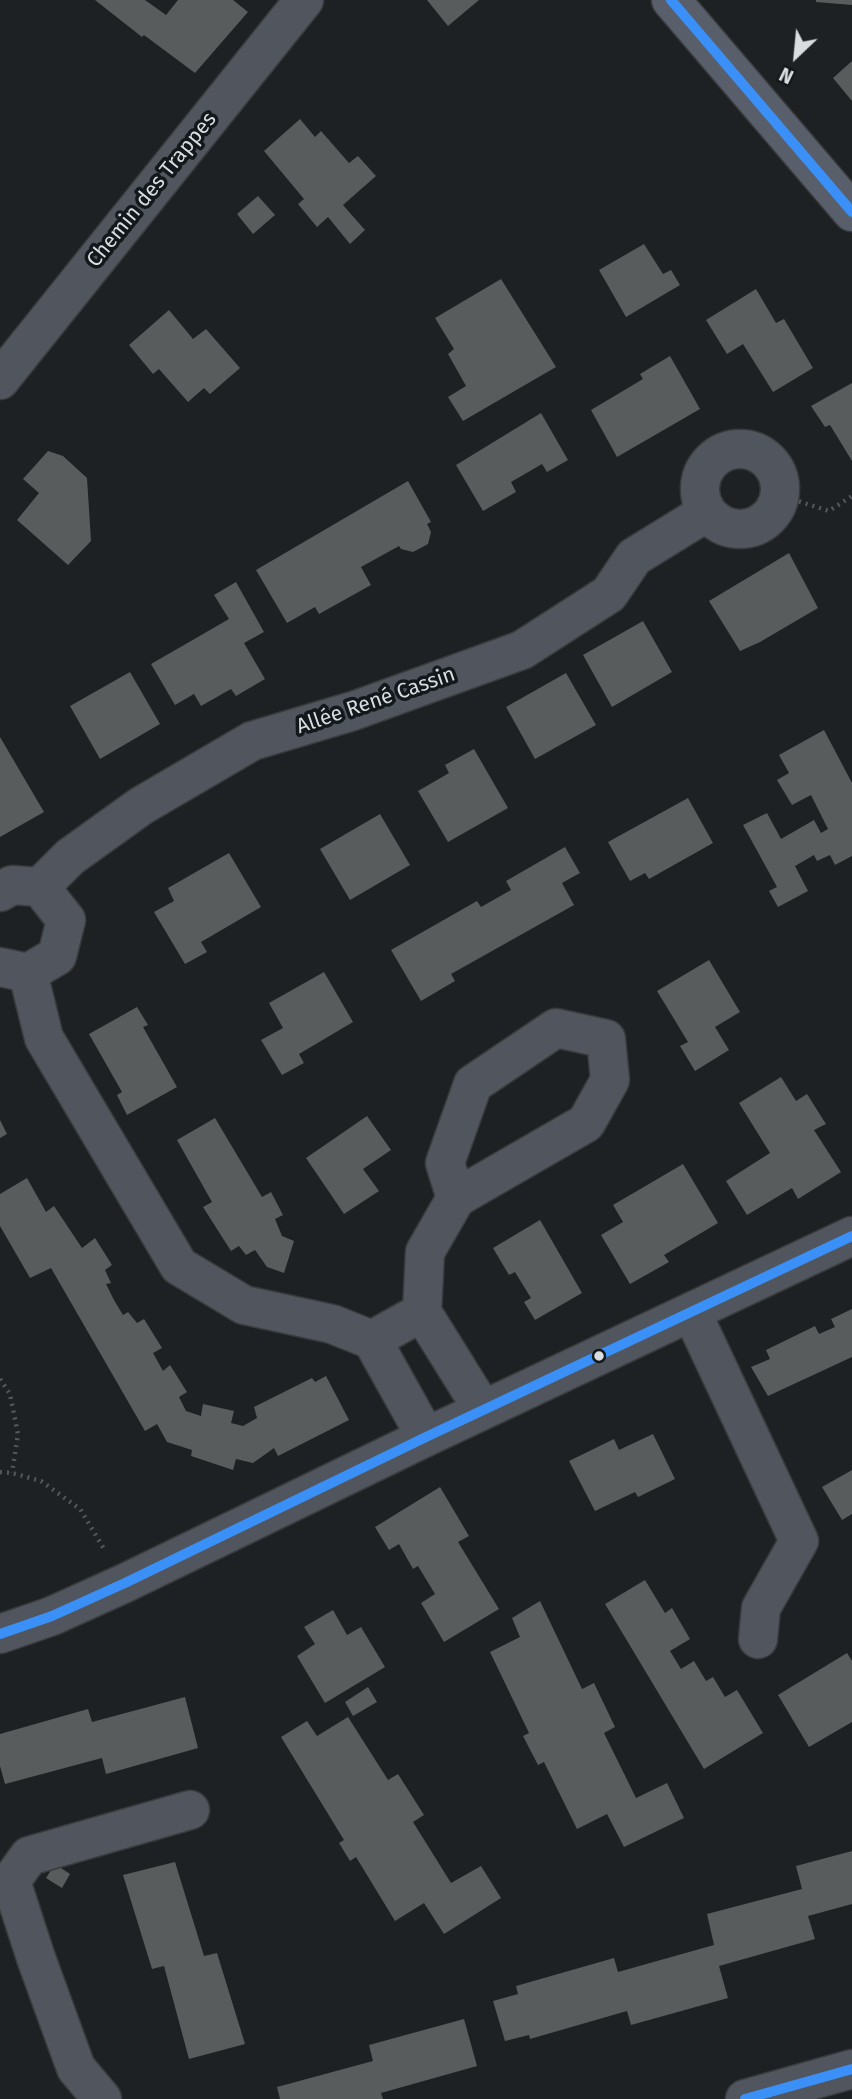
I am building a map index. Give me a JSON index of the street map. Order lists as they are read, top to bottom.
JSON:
{
  "streets": {
    "street": ["Chemin des Trappes", "Allée René Cassin"]
  },
  "north": "bottom left"
}
